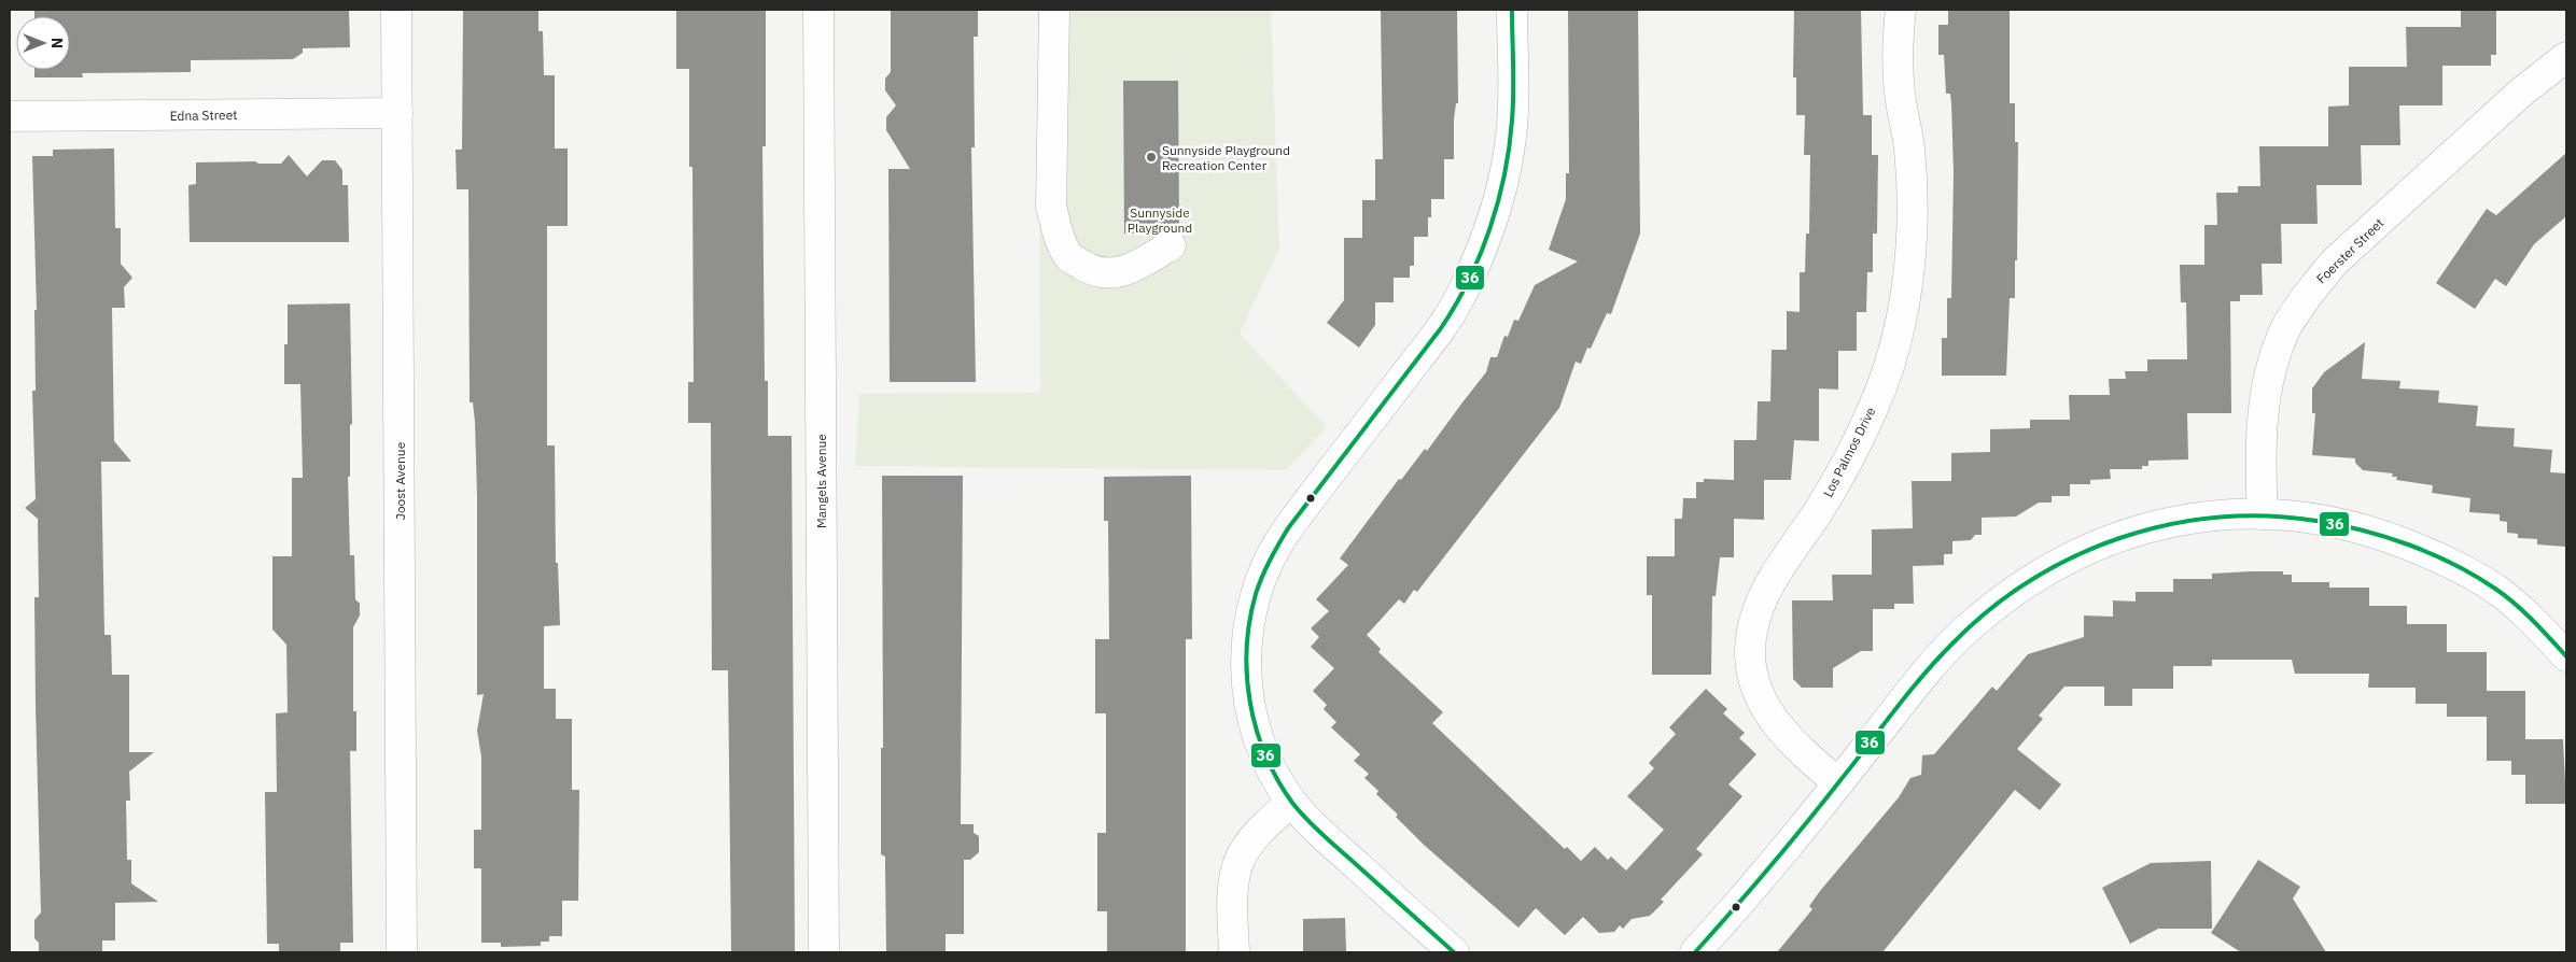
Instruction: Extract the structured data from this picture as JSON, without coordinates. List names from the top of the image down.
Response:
{
  "streets": {
    "street": [
      "Edna Street",
      "Foerster Street",
      "Los Palmos Drive",
      "Joost Avenue",
      "Mangels Avenue"
    ]
  },
  "crossings": [
    ["Edna Street", "Joost Avenue"]
  ],
  "parks": ["Sunnyside Playground"],
  "places": ["Sunnyside Playground Recreation Center"],
  "lines": ["transit line 36"],
  "north": "right"
}
